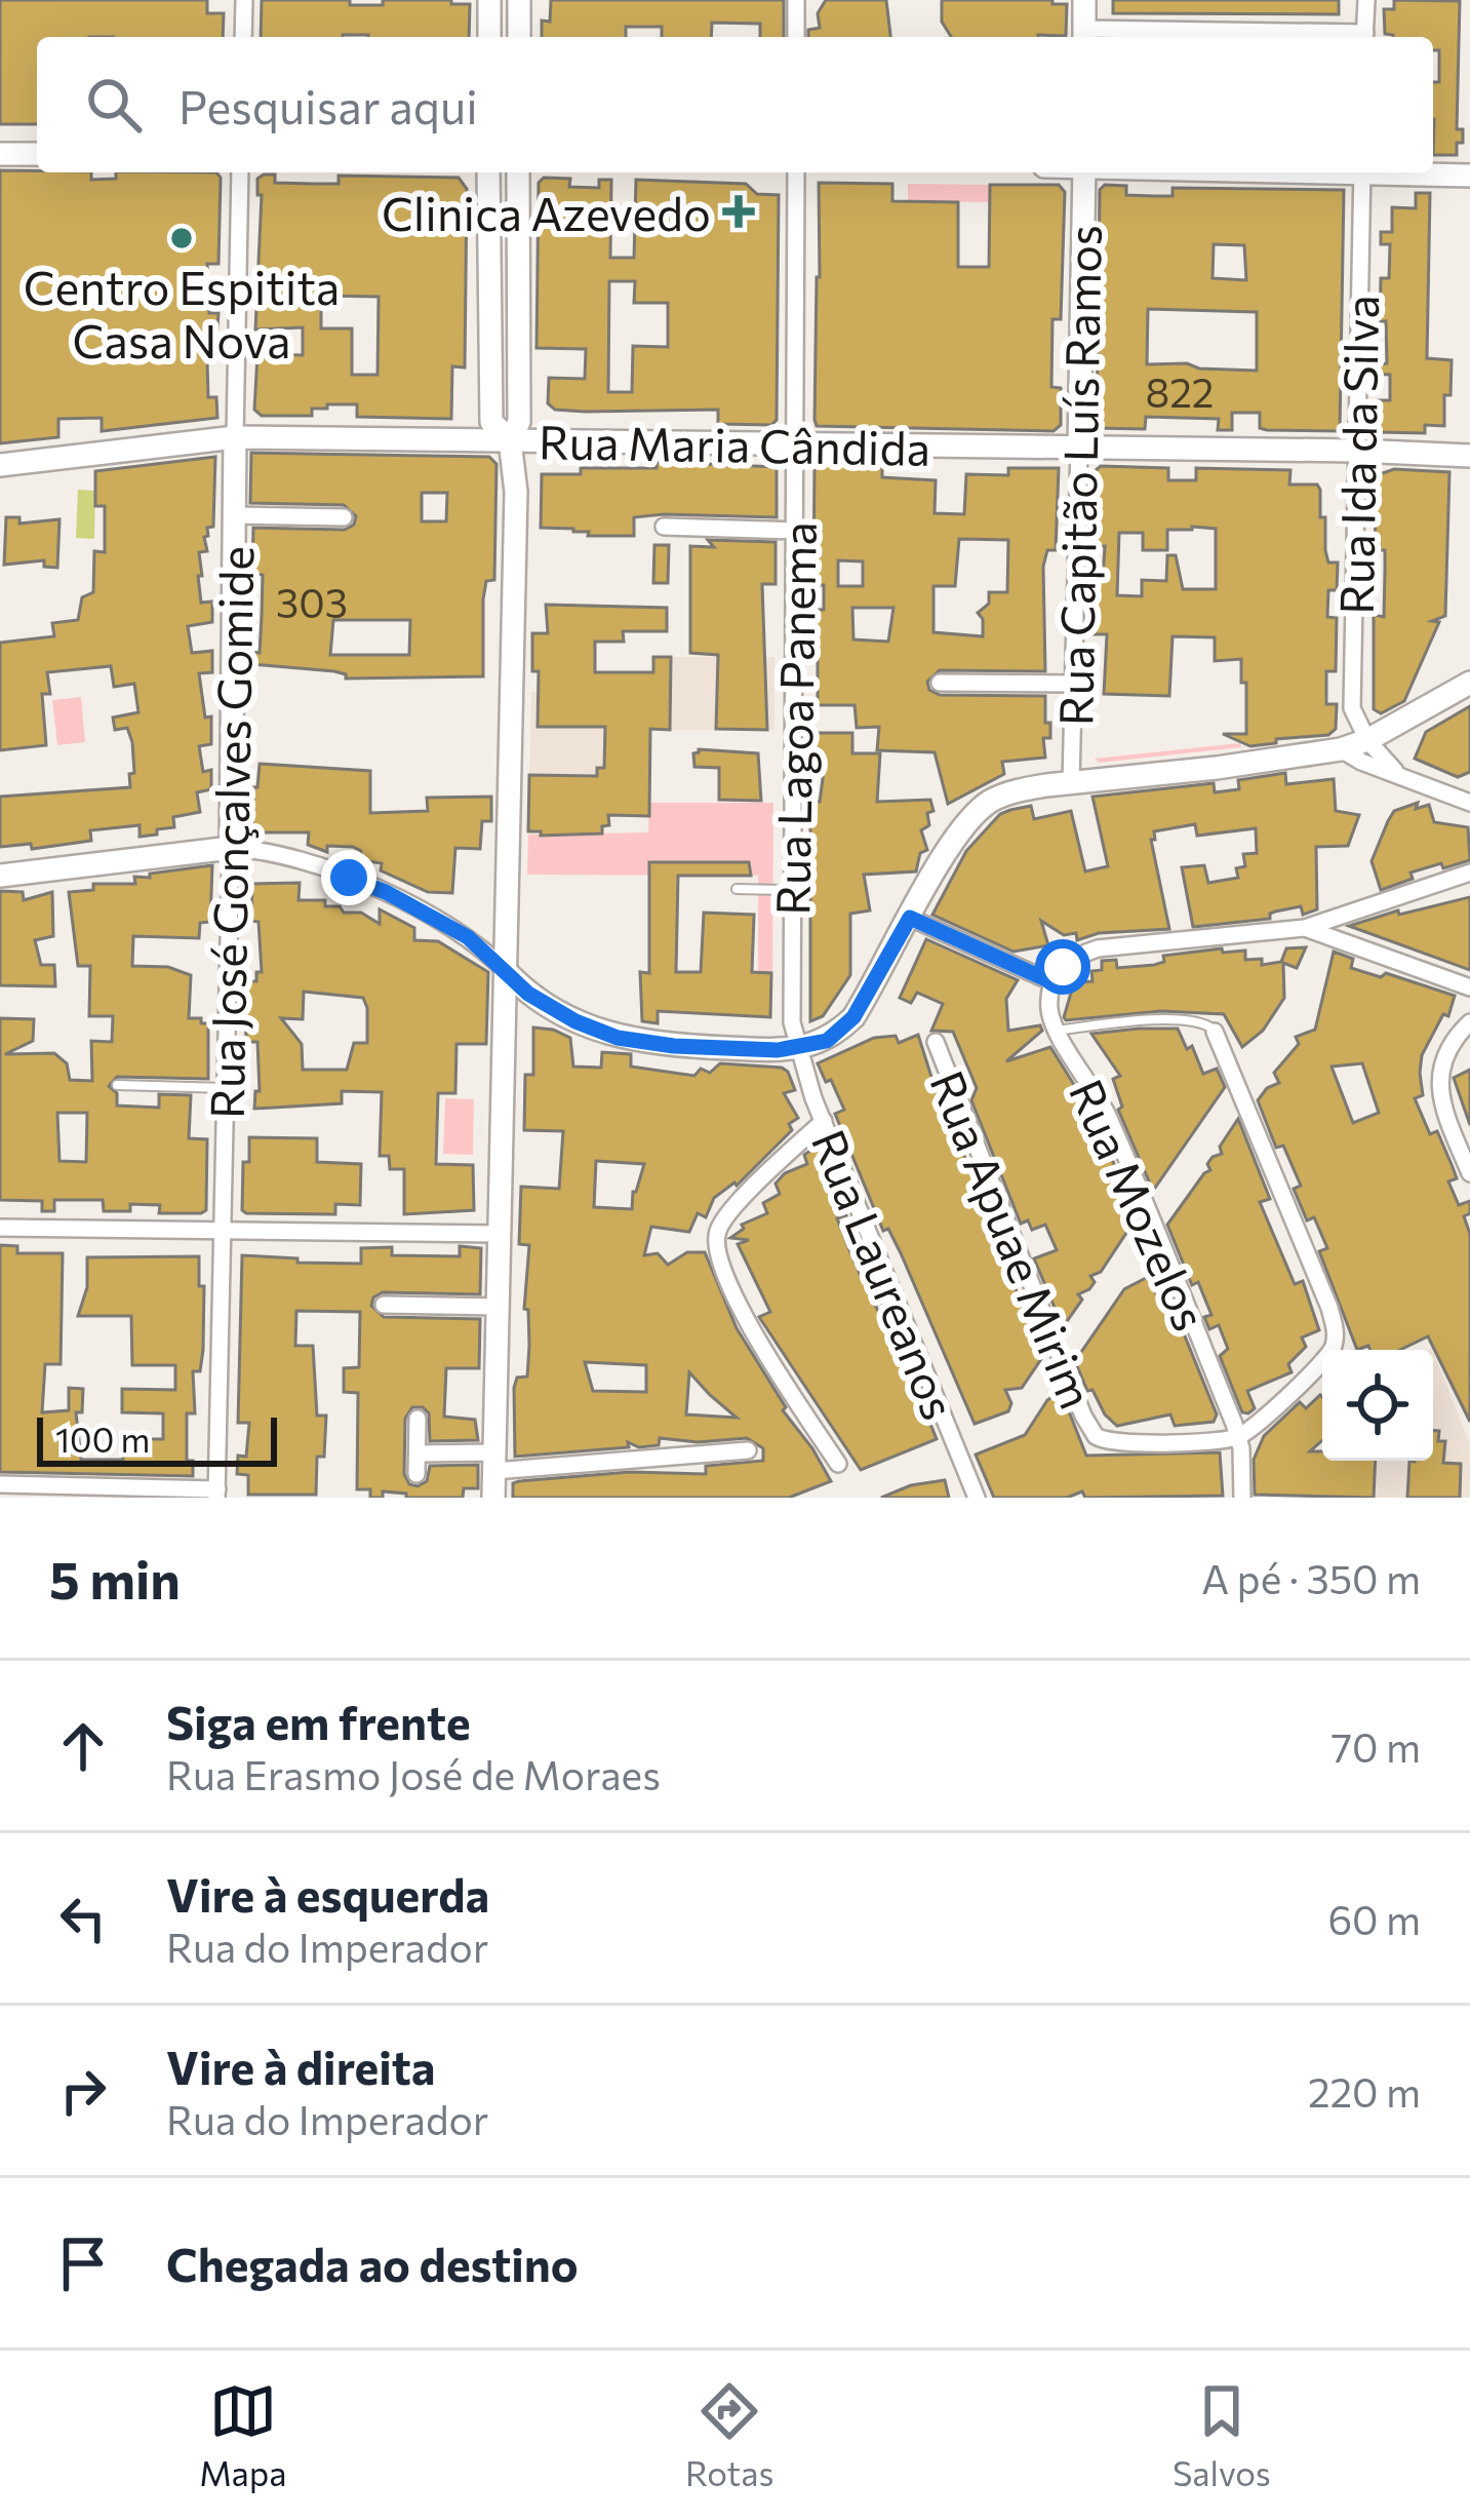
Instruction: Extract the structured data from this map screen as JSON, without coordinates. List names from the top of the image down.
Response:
{
  "streets": {
    "main road": ["Rua Maria Cândida", "Rua Capitão Luís Ramos", "Rua José Gonçalves Gomide"],
    "street": [
      "Rua Ida da Silva",
      "Rua Lagoa Panema",
      "Rua Mozelos",
      "Rua Apuae Mirim",
      "Rua Laureanos"
    ]
  },
  "crossings": [
    ["Rua Maria Cândida", "Rua Ida da Silva"],
    ["Rua Maria Cândida", "Rua Capitão Luís Ramos"],
    ["Rua Maria Cândida", "Rua Lagoa Panema"],
    ["Rua Maria Cândida", "Rua José Gonçalves Gomide"],
    ["Rua Lagoa Panema", "Rua Laureanos"],
    ["Rua Mozelos", "Rua Apuae Mirim"]
  ],
  "places": {
    "health": ["Clinica Azevedo"],
    "other": ["Centro Espitita Casa Nova"]
  },
  "house_numbers": ["822", "303"],
  "scale_bar": "100 m",
  "page": {
    "search": "Pesquisar aqui",
    "scale": "100 m",
    "heading": ["5 min", "A pé · 350 m"],
    "list": [
      ["Siga em frente", "Rua Erasmo José de Moraes", "70 m"],
      ["Vire à esquerda", "Rua do Imperador", "60 m"],
      ["Vire à direita", "Rua do Imperador", "220 m"],
      "Chegada ao destino"
    ],
    "nav": ["Mapa", "Rotas", "Salvos"]
  }
}
